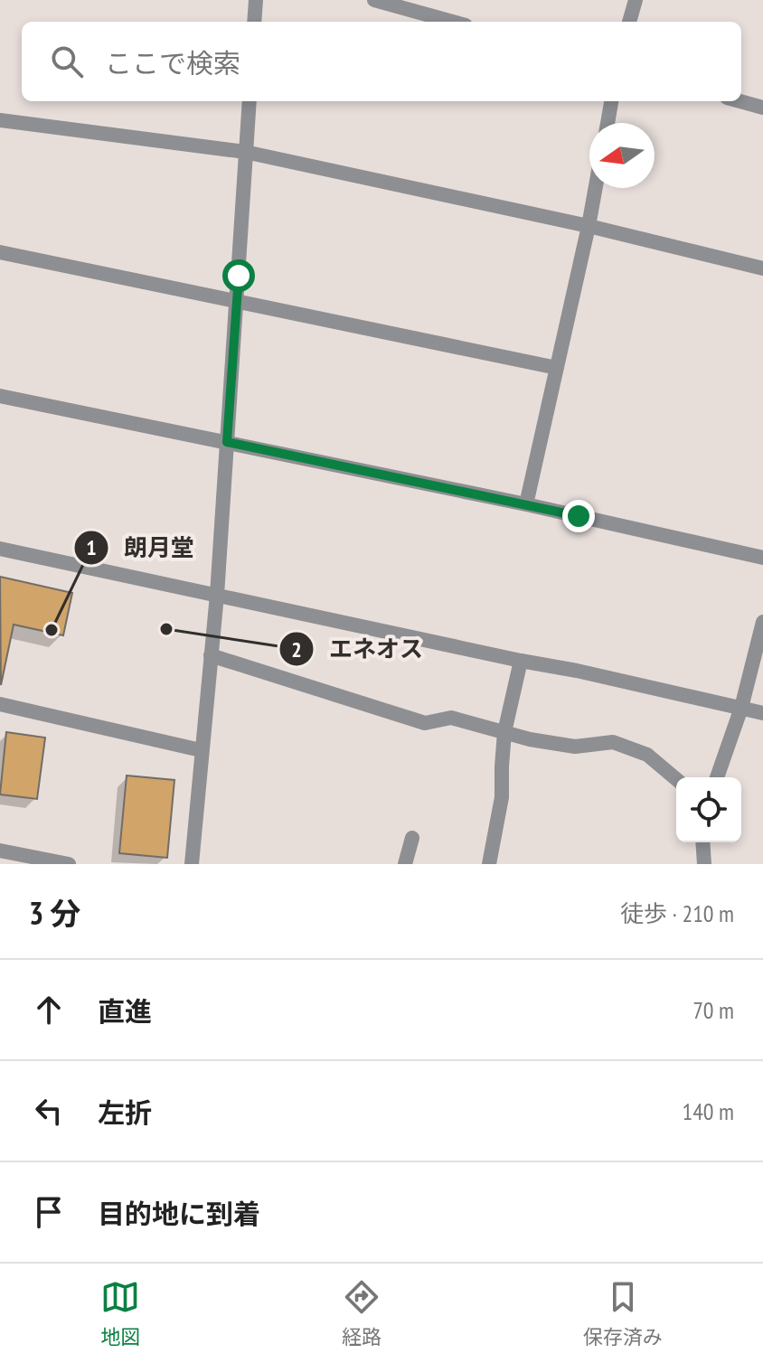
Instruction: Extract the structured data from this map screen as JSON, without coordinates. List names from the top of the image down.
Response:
{
  "places": ["エネオス", "朗月堂"],
  "north": "left",
  "page": {
    "search": "ここで検索",
    "heading": ["3 分", "徒歩 · 210 m"],
    "list": [
      ["直進", "70 m"],
      ["左折", "140 m"],
      "目的地に到着"
    ],
    "nav": ["地図", "経路", "保存済み"]
  }
}
